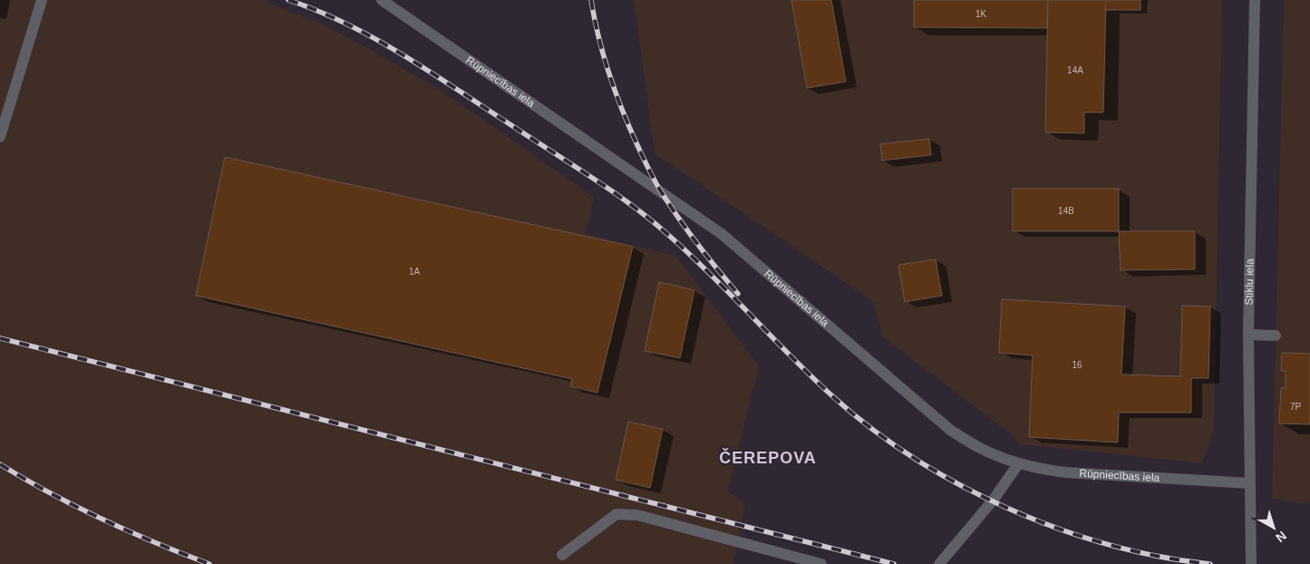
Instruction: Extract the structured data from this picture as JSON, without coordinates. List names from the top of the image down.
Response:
{
  "streets": {
    "street": ["Rūpniecības iela", "Stiklu iela"]
  },
  "crossings": [
    ["Rūpniecības iela", "Stiklu iela"]
  ],
  "districts": ["ČEREPOVA"],
  "house_numbers": [
    "1K",
    "14A",
    "14B",
    "1A",
    "16",
    "7P"
  ],
  "north": "bottom right"
}
